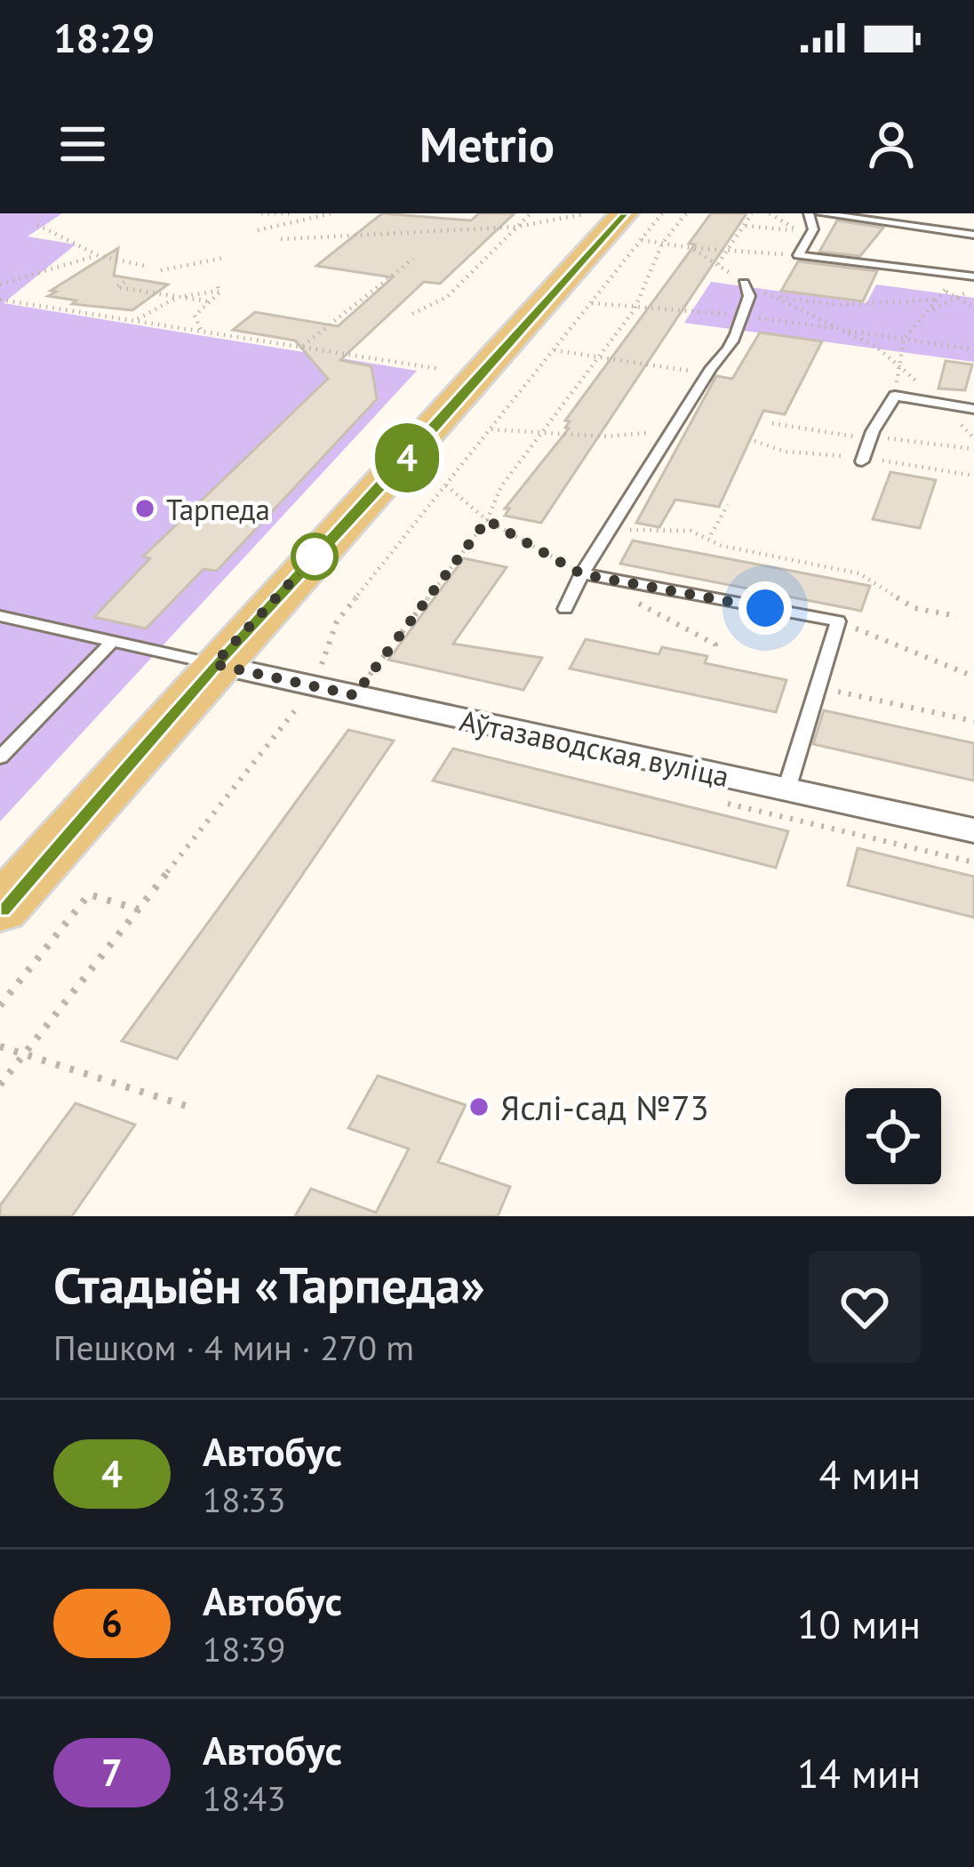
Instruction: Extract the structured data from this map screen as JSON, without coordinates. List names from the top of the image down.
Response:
{
  "streets": {
    "street": ["Аўтазаводская вуліца"]
  },
  "places": ["Тарпеда", "Яслі-сад №73"],
  "lines": ["bus line 4"],
  "page": {
    "status": "18:29",
    "header": "Metrio",
    "on_map": "4",
    "heading": ["Стадыён «Тарпеда»", "Пешком · 4 мин · 270 m"],
    "list": [
      {
        "mark": "4",
        "name": "Автобус",
        "note": "18:33",
        "value": "4 мин"
      },
      {
        "mark": "6",
        "name": "Автобус",
        "note": "18:39",
        "value": "10 мин"
      },
      {
        "mark": "7",
        "name": "Автобус",
        "note": "18:43",
        "value": "14 мин"
      }
    ]
  }
}
